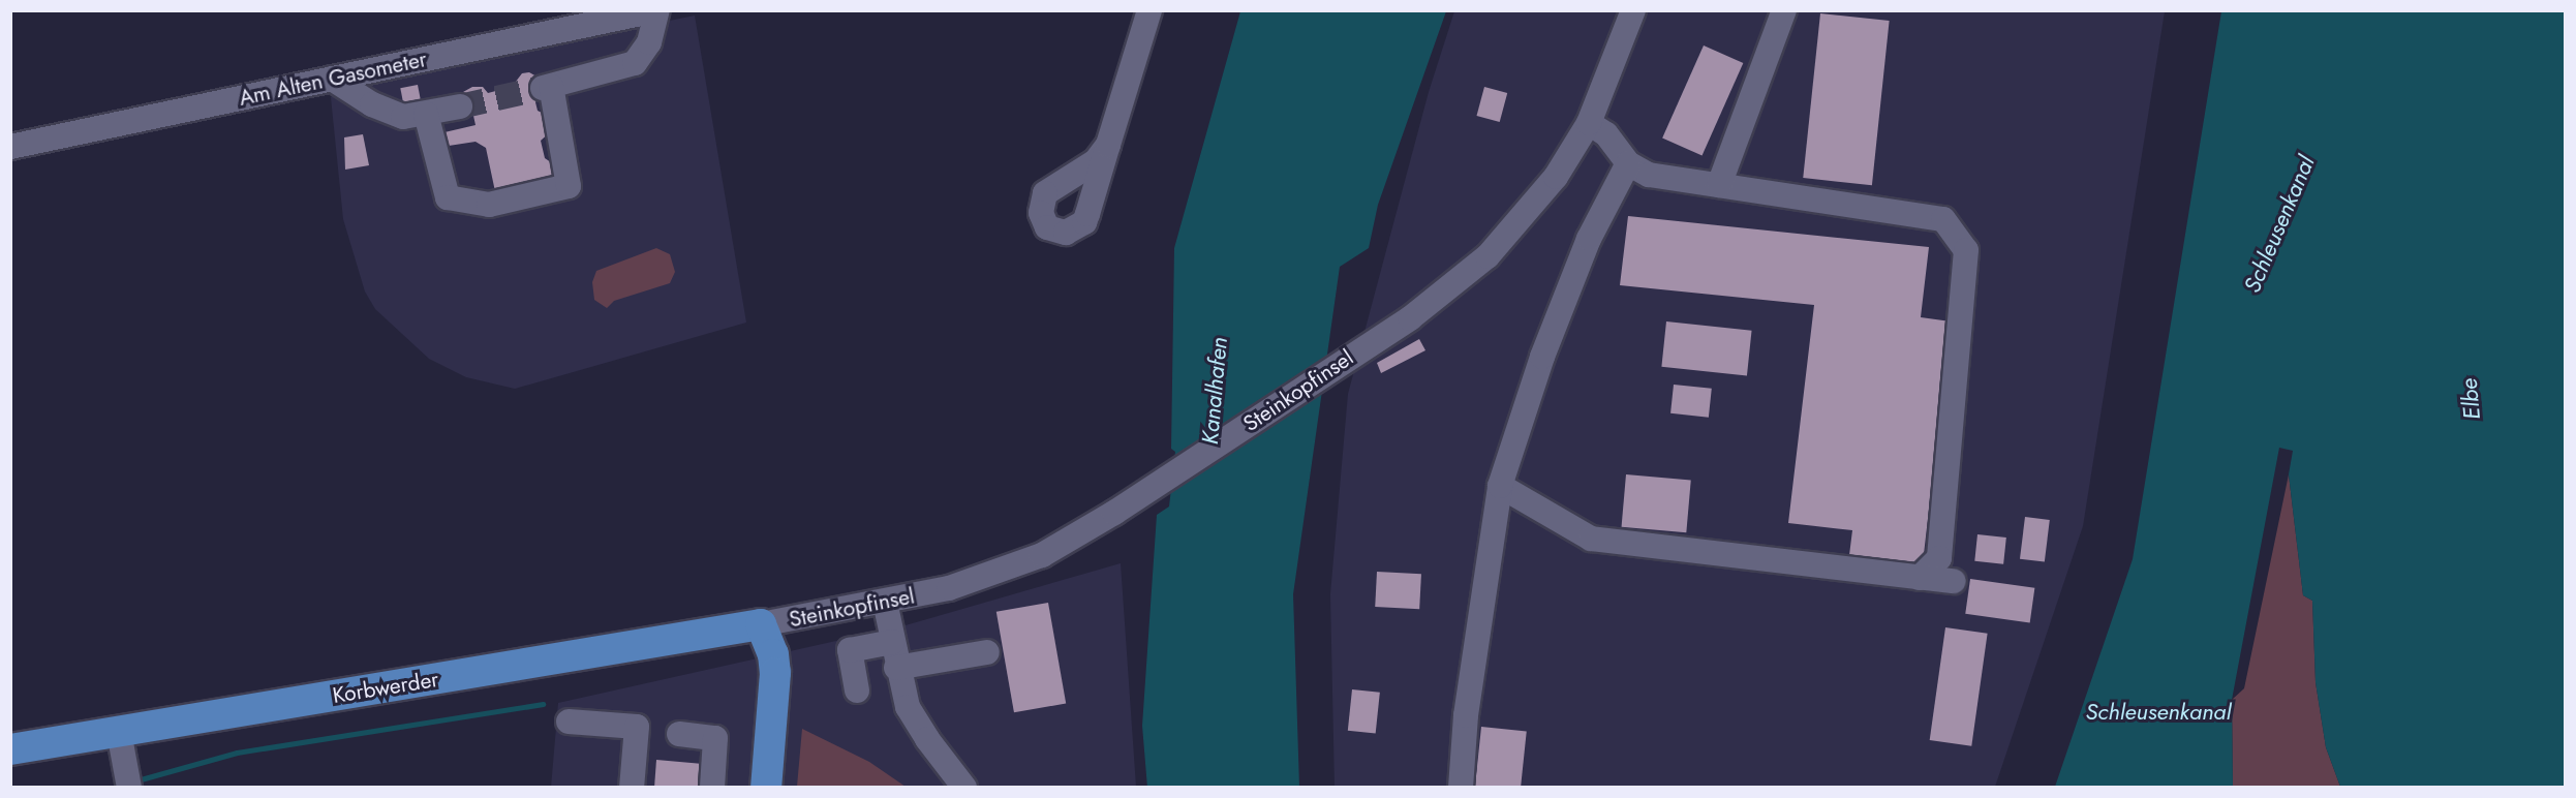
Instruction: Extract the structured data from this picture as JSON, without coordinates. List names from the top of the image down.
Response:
{
  "streets": {
    "main road": ["Korbwerder"],
    "street": ["Am Alten Gasometer", "Steinkopfinsel"]
  },
  "crossings": [
    ["Steinkopfinsel", "Korbwerder"]
  ],
  "water": ["Schleusenkanal", "Kanalhafen", "Elbe"]
}
